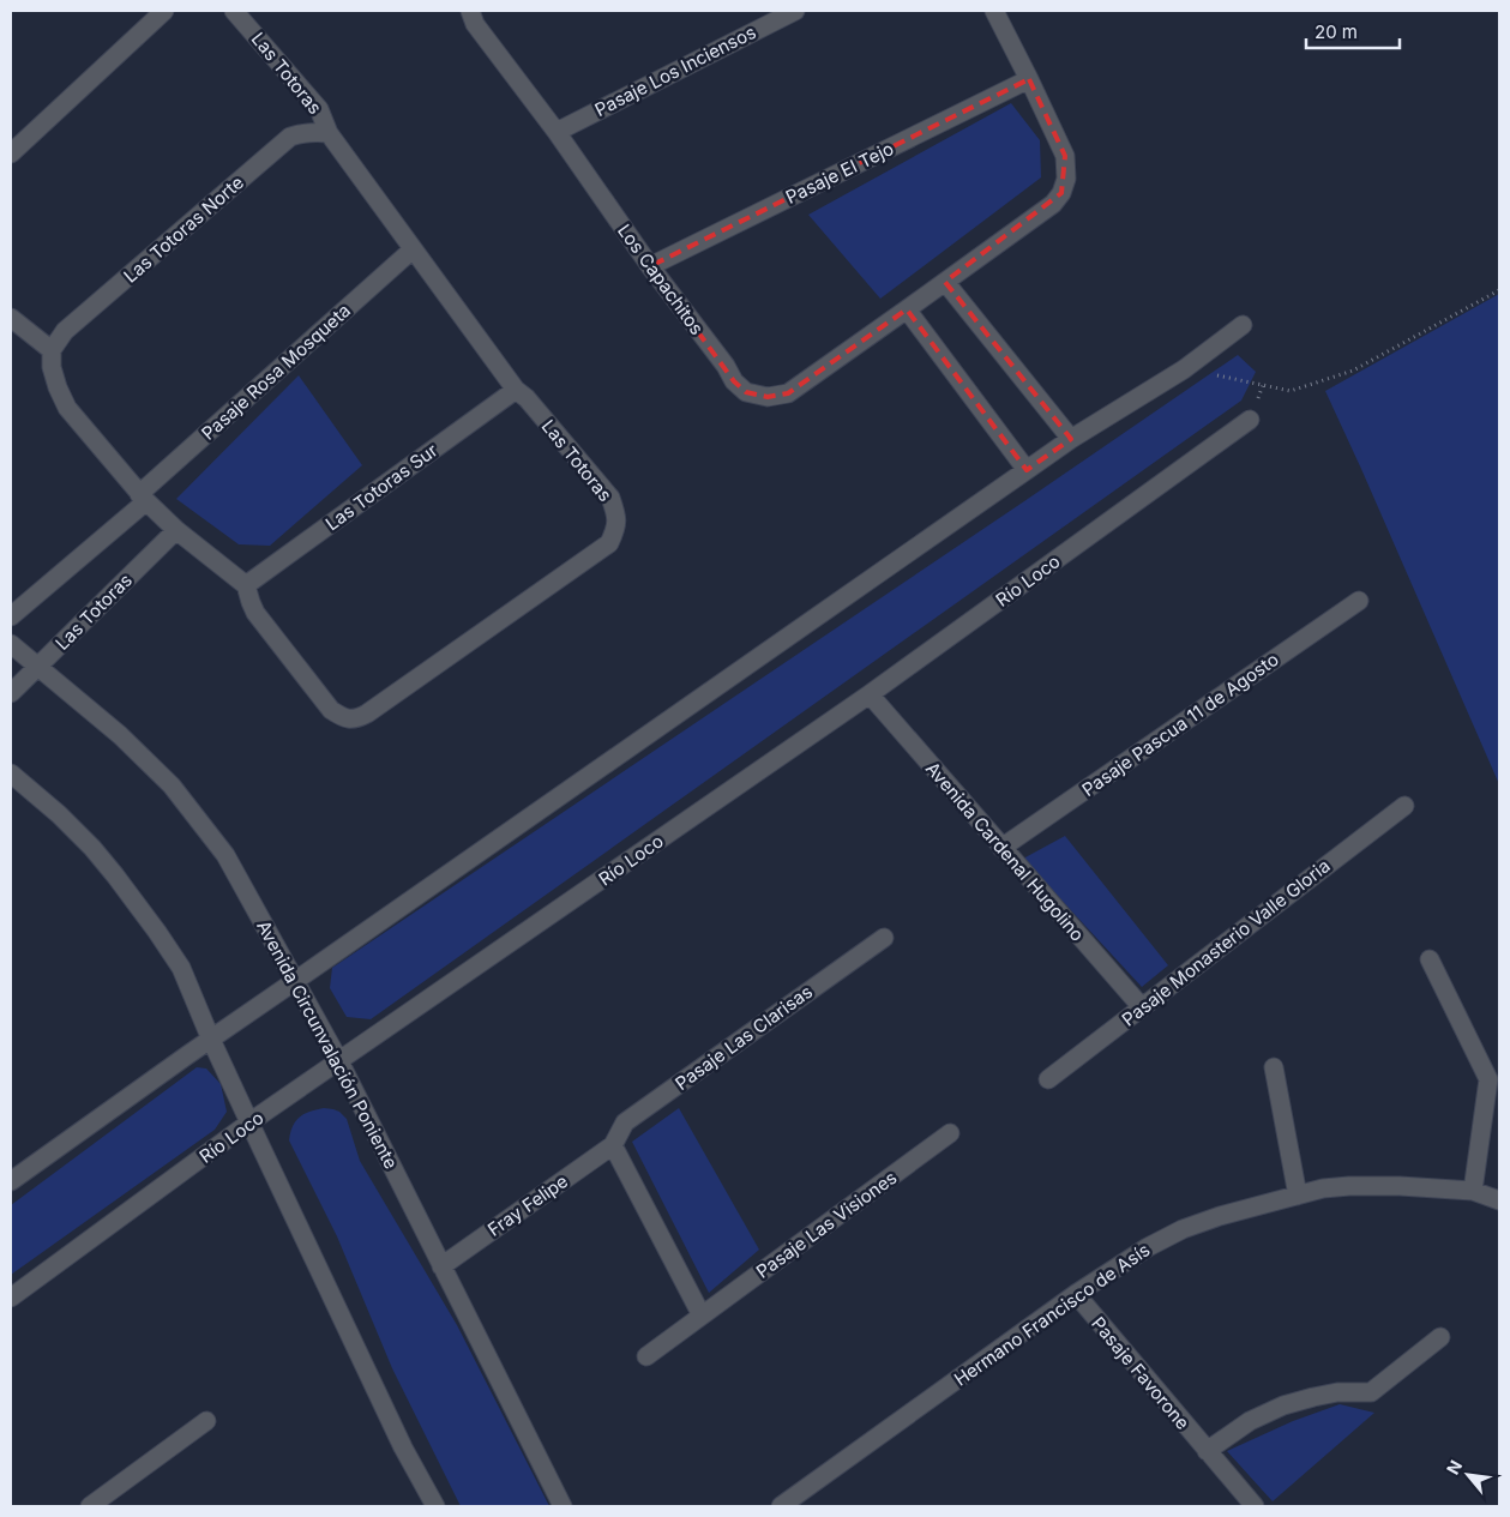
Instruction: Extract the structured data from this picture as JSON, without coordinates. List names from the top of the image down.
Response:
{
  "streets": {
    "street": [
      "Pasaje Los Inciensos",
      "Las Totoras",
      "Pasaje El Tejo",
      "Las Totoras Norte",
      "Los Capachitos",
      "Pasaje Rosa Mosqueta",
      "Las Totoras Sur",
      "Río Loco",
      "Pasaje Pascua 11 de Agosto",
      "Avenida Cardenal Hugolino",
      "Pasaje Monasterio Valle Gloria",
      "Pasaje Las Clarisas",
      "Avenida Circunvalación Poniente",
      "Fray Felipe",
      "Pasaje Las Visiones",
      "Hermano Francisco de Asís",
      "Pasaje Favorone"
    ]
  },
  "crossings": [
    ["Pasaje Los Inciensos", "Los Capachitos"],
    ["Las Totoras", "Las Totoras Norte"],
    ["Las Totoras", "Pasaje Rosa Mosqueta"],
    ["Las Totoras", "Las Totoras Sur"],
    ["Las Totoras", "Avenida Circunvalación Poniente"],
    ["Pasaje El Tejo", "Los Capachitos"],
    ["Río Loco", "Avenida Cardenal Hugolino"],
    ["Río Loco", "Avenida Circunvalación Poniente"],
    ["Pasaje Pascua 11 de Agosto", "Avenida Cardenal Hugolino"],
    ["Avenida Cardenal Hugolino", "Pasaje Monasterio Valle Gloria"],
    ["Pasaje Las Clarisas", "Fray Felipe"],
    ["Avenida Circunvalación Poniente", "Fray Felipe"],
    ["Hermano Francisco de Asís", "Pasaje Favorone"]
  ],
  "scale_bar": "20 m",
  "north": "top left"
}
